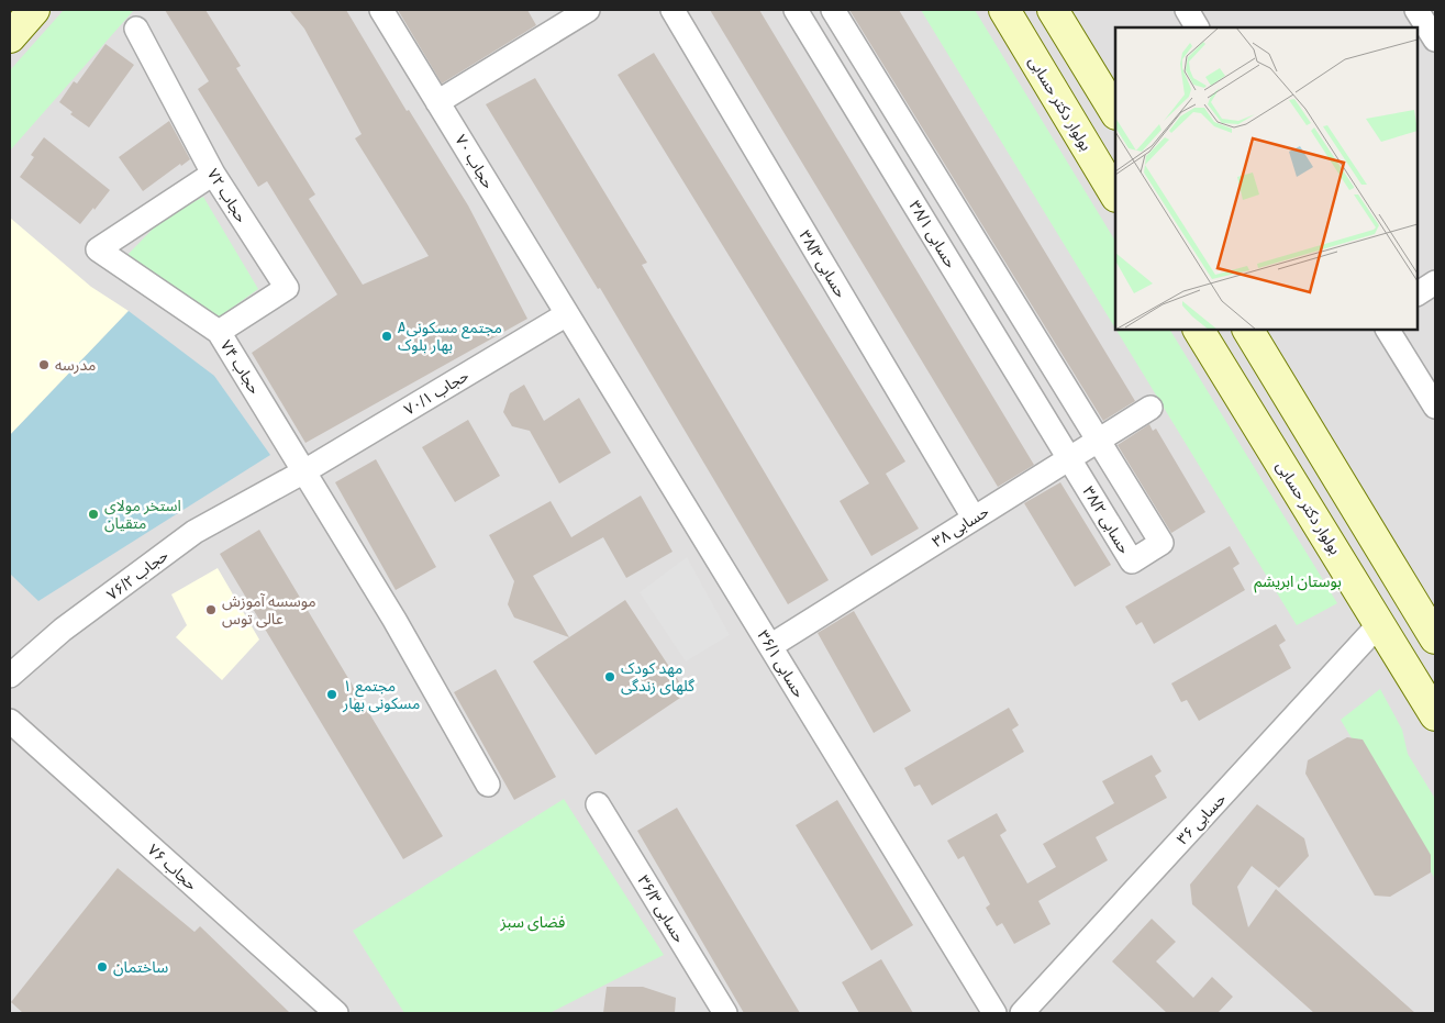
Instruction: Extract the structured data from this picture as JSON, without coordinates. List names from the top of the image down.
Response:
{
  "streets": {
    "main road": ["بولوار دکتر حسابی"],
    "street": [
      "حجاب ۷۰",
      "حجاب ۷۲",
      "حسابی ۳۸/۱",
      "حسابی ۳۸/۳",
      "حجاب ۷۴",
      "حجاب ۷۰/۱",
      "حسابی ۳۸/۲",
      "حسابی ۳۸",
      "حجاب ۷۶/۲",
      "حسابی ۳۶/۱",
      "حسابی ۳۶",
      "حجاب ۷۶",
      "حسابی ۳۶/۳"
    ]
  },
  "crossings": [
    ["بولوار دکتر حسابی", "حسابی ۳۶"],
    ["حجاب ۷۰", "حجاب ۷۰/۱"],
    ["حجاب ۷۰", "حسابی ۳۶/۱"],
    ["حجاب ۷۲", "حجاب ۷۴"],
    ["حسابی ۳۸/۱", "حسابی ۳۸/۲"],
    ["حسابی ۳۸/۱", "حسابی ۳۸"],
    ["حسابی ۳۸/۳", "حسابی ۳۸"],
    ["حجاب ۷۴", "حجاب ۷۰/۱"],
    ["حجاب ۷۴", "حجاب ۷۶/۲"],
    ["حجاب ۷۰/۱", "حجاب ۷۶/۲"],
    ["حجاب ۷۰/۱", "حسابی ۳۶/۱"],
    ["حسابی ۳۸/۲", "حسابی ۳۸"],
    ["حسابی ۳۸", "حسابی ۳۶/۱"]
  ],
  "parks": ["بوستان ابریشم", "فضای سبز"],
  "places": [
    "Aمجتمع مسکونی بهار بلوک",
    "مدرسه",
    "استخر مولای متقیان",
    "موسسه آموزش عالی توس",
    "مهد کودک گلهای زندگی",
    "۱ مجتمع مسکونی بهار",
    "ساختمان"
  ]
}
